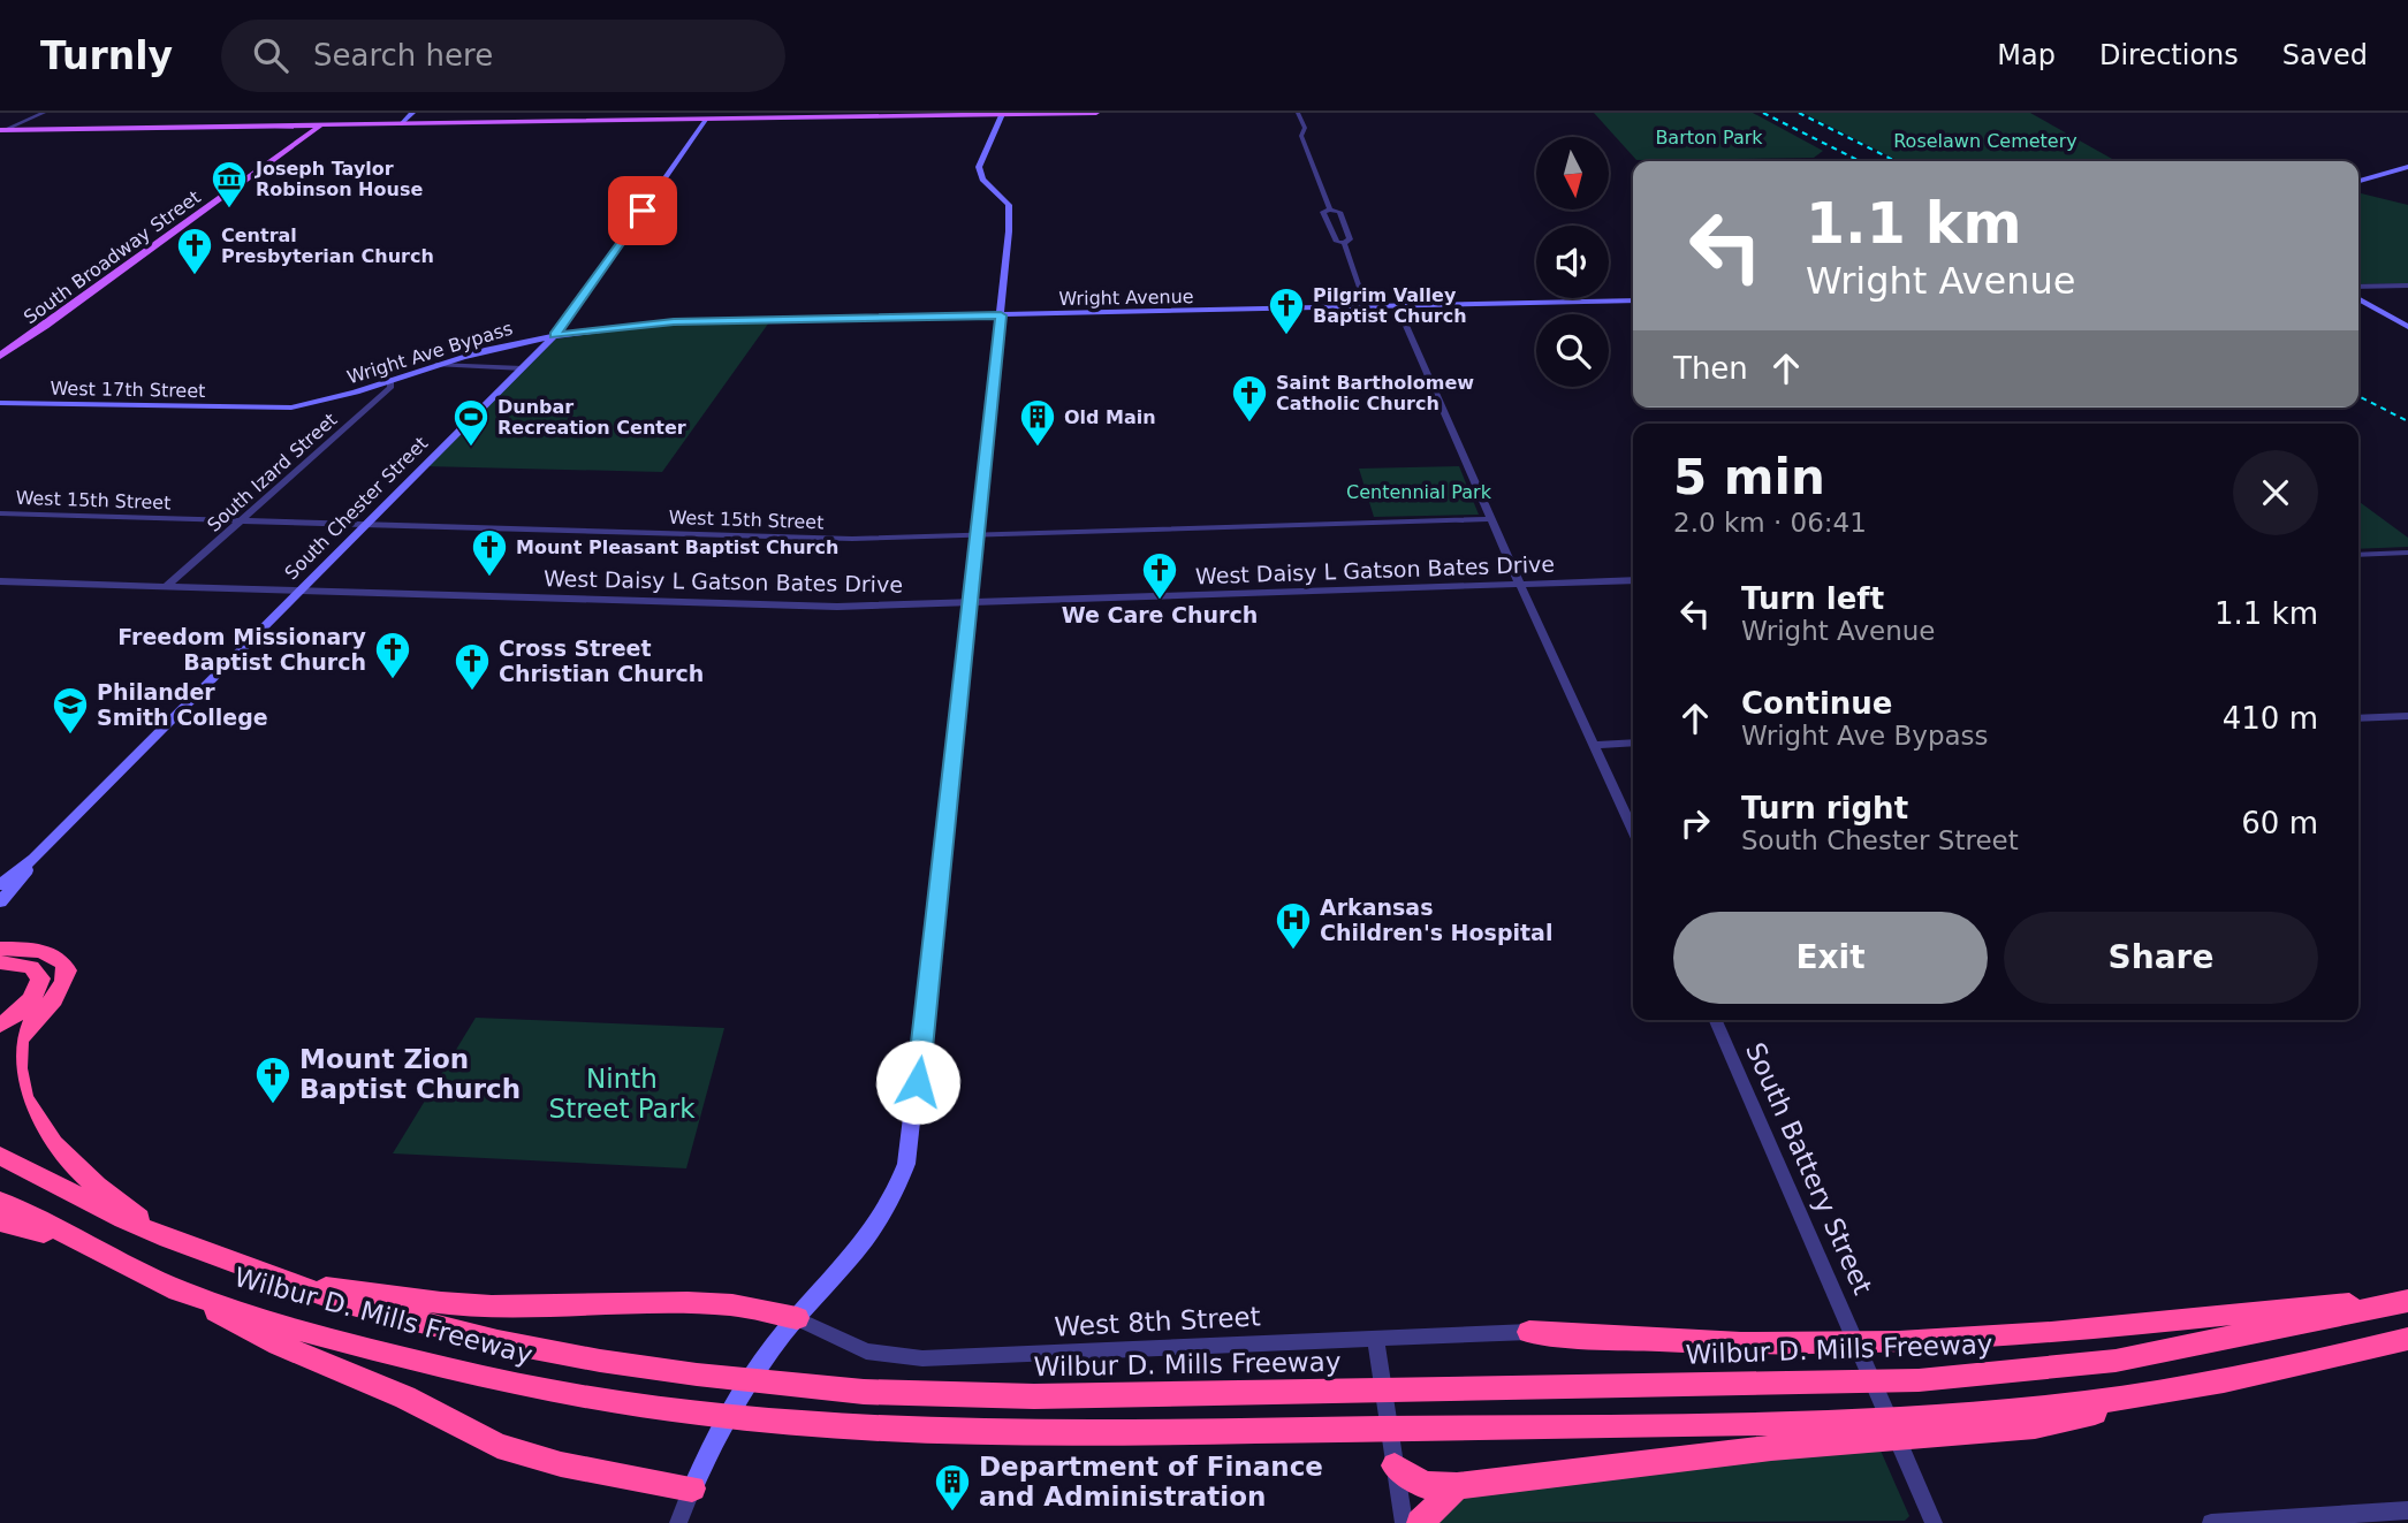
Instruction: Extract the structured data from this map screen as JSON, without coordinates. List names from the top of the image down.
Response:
{
  "streets": {
    "highway": ["Wilbur D. Mills Freeway"],
    "main road": [
      "South Broadway Street",
      "Wright Avenue",
      "Wright Ave Bypass",
      "West 17th Street",
      "South Chester Street"
    ],
    "street": [
      "South Izard Street",
      "West 15th Street",
      "West Daisy L Gatson Bates Drive",
      "South Battery Street",
      "West 8th Street"
    ]
  },
  "crossings": [
    ["Wright Avenue", "Wright Ave Bypass"],
    ["Wright Ave Bypass", "West 17th Street"],
    ["Wright Ave Bypass", "South Izard Street"],
    ["Wright Ave Bypass", "South Chester Street"],
    ["South Izard Street", "West 15th Street"],
    ["South Izard Street", "West Daisy L Gatson Bates Drive"],
    ["West 15th Street", "South Chester Street"],
    ["South Chester Street", "West Daisy L Gatson Bates Drive"]
  ],
  "parks": [
    "Barton Park",
    "Roselawn Cemetery",
    "Centennial Park",
    "Ninth Street Park"
  ],
  "places": {
    "museum": ["Joseph Taylor Robinson House"],
    "church": [
      "Central Presbyterian Church",
      "Pilgrim Valley Baptist Church",
      "Saint Bartholomew Catholic Church",
      "Mount Pleasant Baptist Church",
      "We Care Church",
      "Freedom Missionary Baptist Church",
      "Cross Street Christian Church",
      "Mount Zion Baptist Church"
    ],
    "sports": ["Dunbar Recreation Center"],
    "building": ["Old Main", "Department of Finance and Administration"],
    "school or university": ["Philander Smith College"],
    "hospital": ["Arkansas Children's Hospital"]
  },
  "north": "bottom",
  "page": {
    "header": "Turnly",
    "search": "Search here",
    "nav": ["Map", "Directions", "Saved"],
    "turn": ["1.1 km", "Wright Avenue"],
    "then": "Then",
    "heading": ["5 min", "2.0 km · 06:41"],
    "list": [
      {
        "name": "Turn left",
        "note": "Wright Avenue",
        "value": "1.1 km"
      },
      {
        "name": "Continue",
        "note": "Wright Ave Bypass",
        "value": "410 m"
      },
      {
        "name": "Turn right",
        "note": "South Chester Street",
        "value": "60 m"
      }
    ],
    "buttons": ["Exit", "Share"]
  }
}
